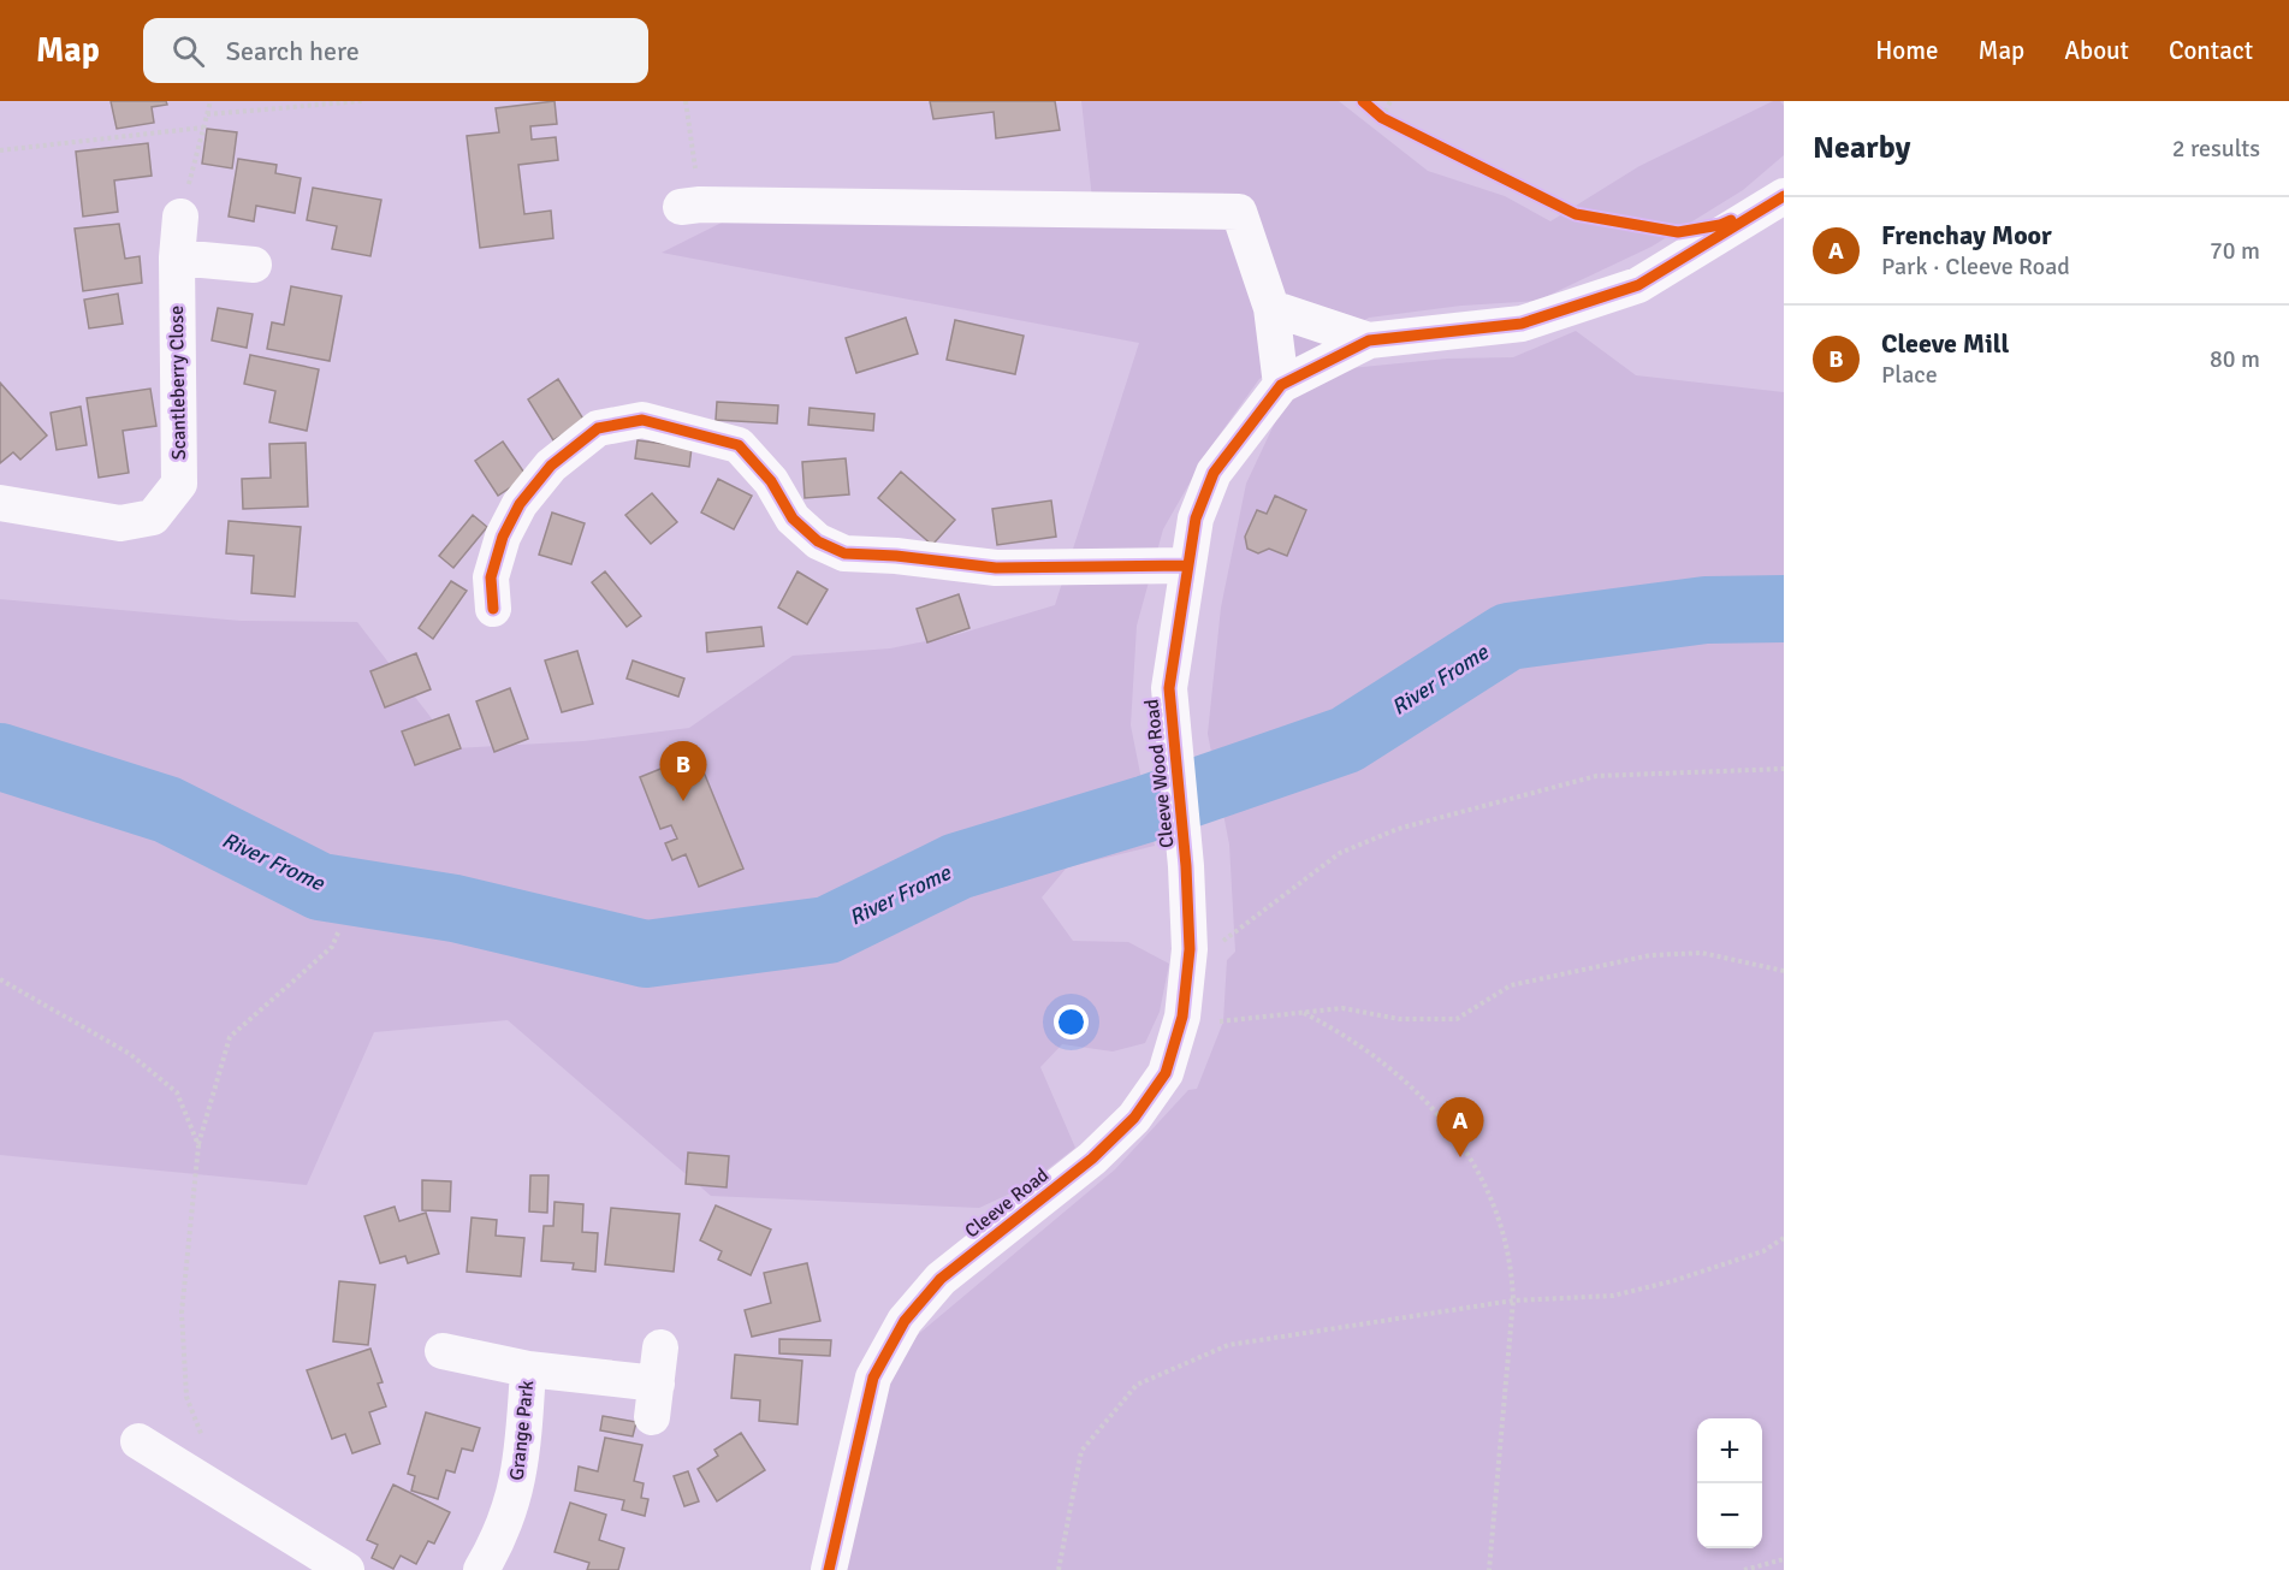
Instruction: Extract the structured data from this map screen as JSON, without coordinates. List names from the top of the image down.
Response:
{
  "streets": {
    "street": [
      "Scantleberry Close",
      "Cleeve Wood Road",
      "Cleeve Road",
      "Grange Park"
    ]
  },
  "crossings": [
    ["Cleeve Wood Road", "Cleeve Road"]
  ],
  "water": ["River Frome"],
  "page": {
    "header": "Map",
    "search": "Search here",
    "nav": [
      "Home",
      "Map",
      "About",
      "Contact"
    ],
    "heading": ["Nearby", "2 results"],
    "list": [
      {
        "mark": "A",
        "name": "Frenchay Moor",
        "note": "Park · Cleeve Road",
        "value": "70 m"
      },
      {
        "mark": "B",
        "name": "Cleeve Mill",
        "note": "Place",
        "value": "80 m"
      }
    ],
    "pins": ["B", "A"],
    "map_buttons": ["+", "−"]
  }
}
